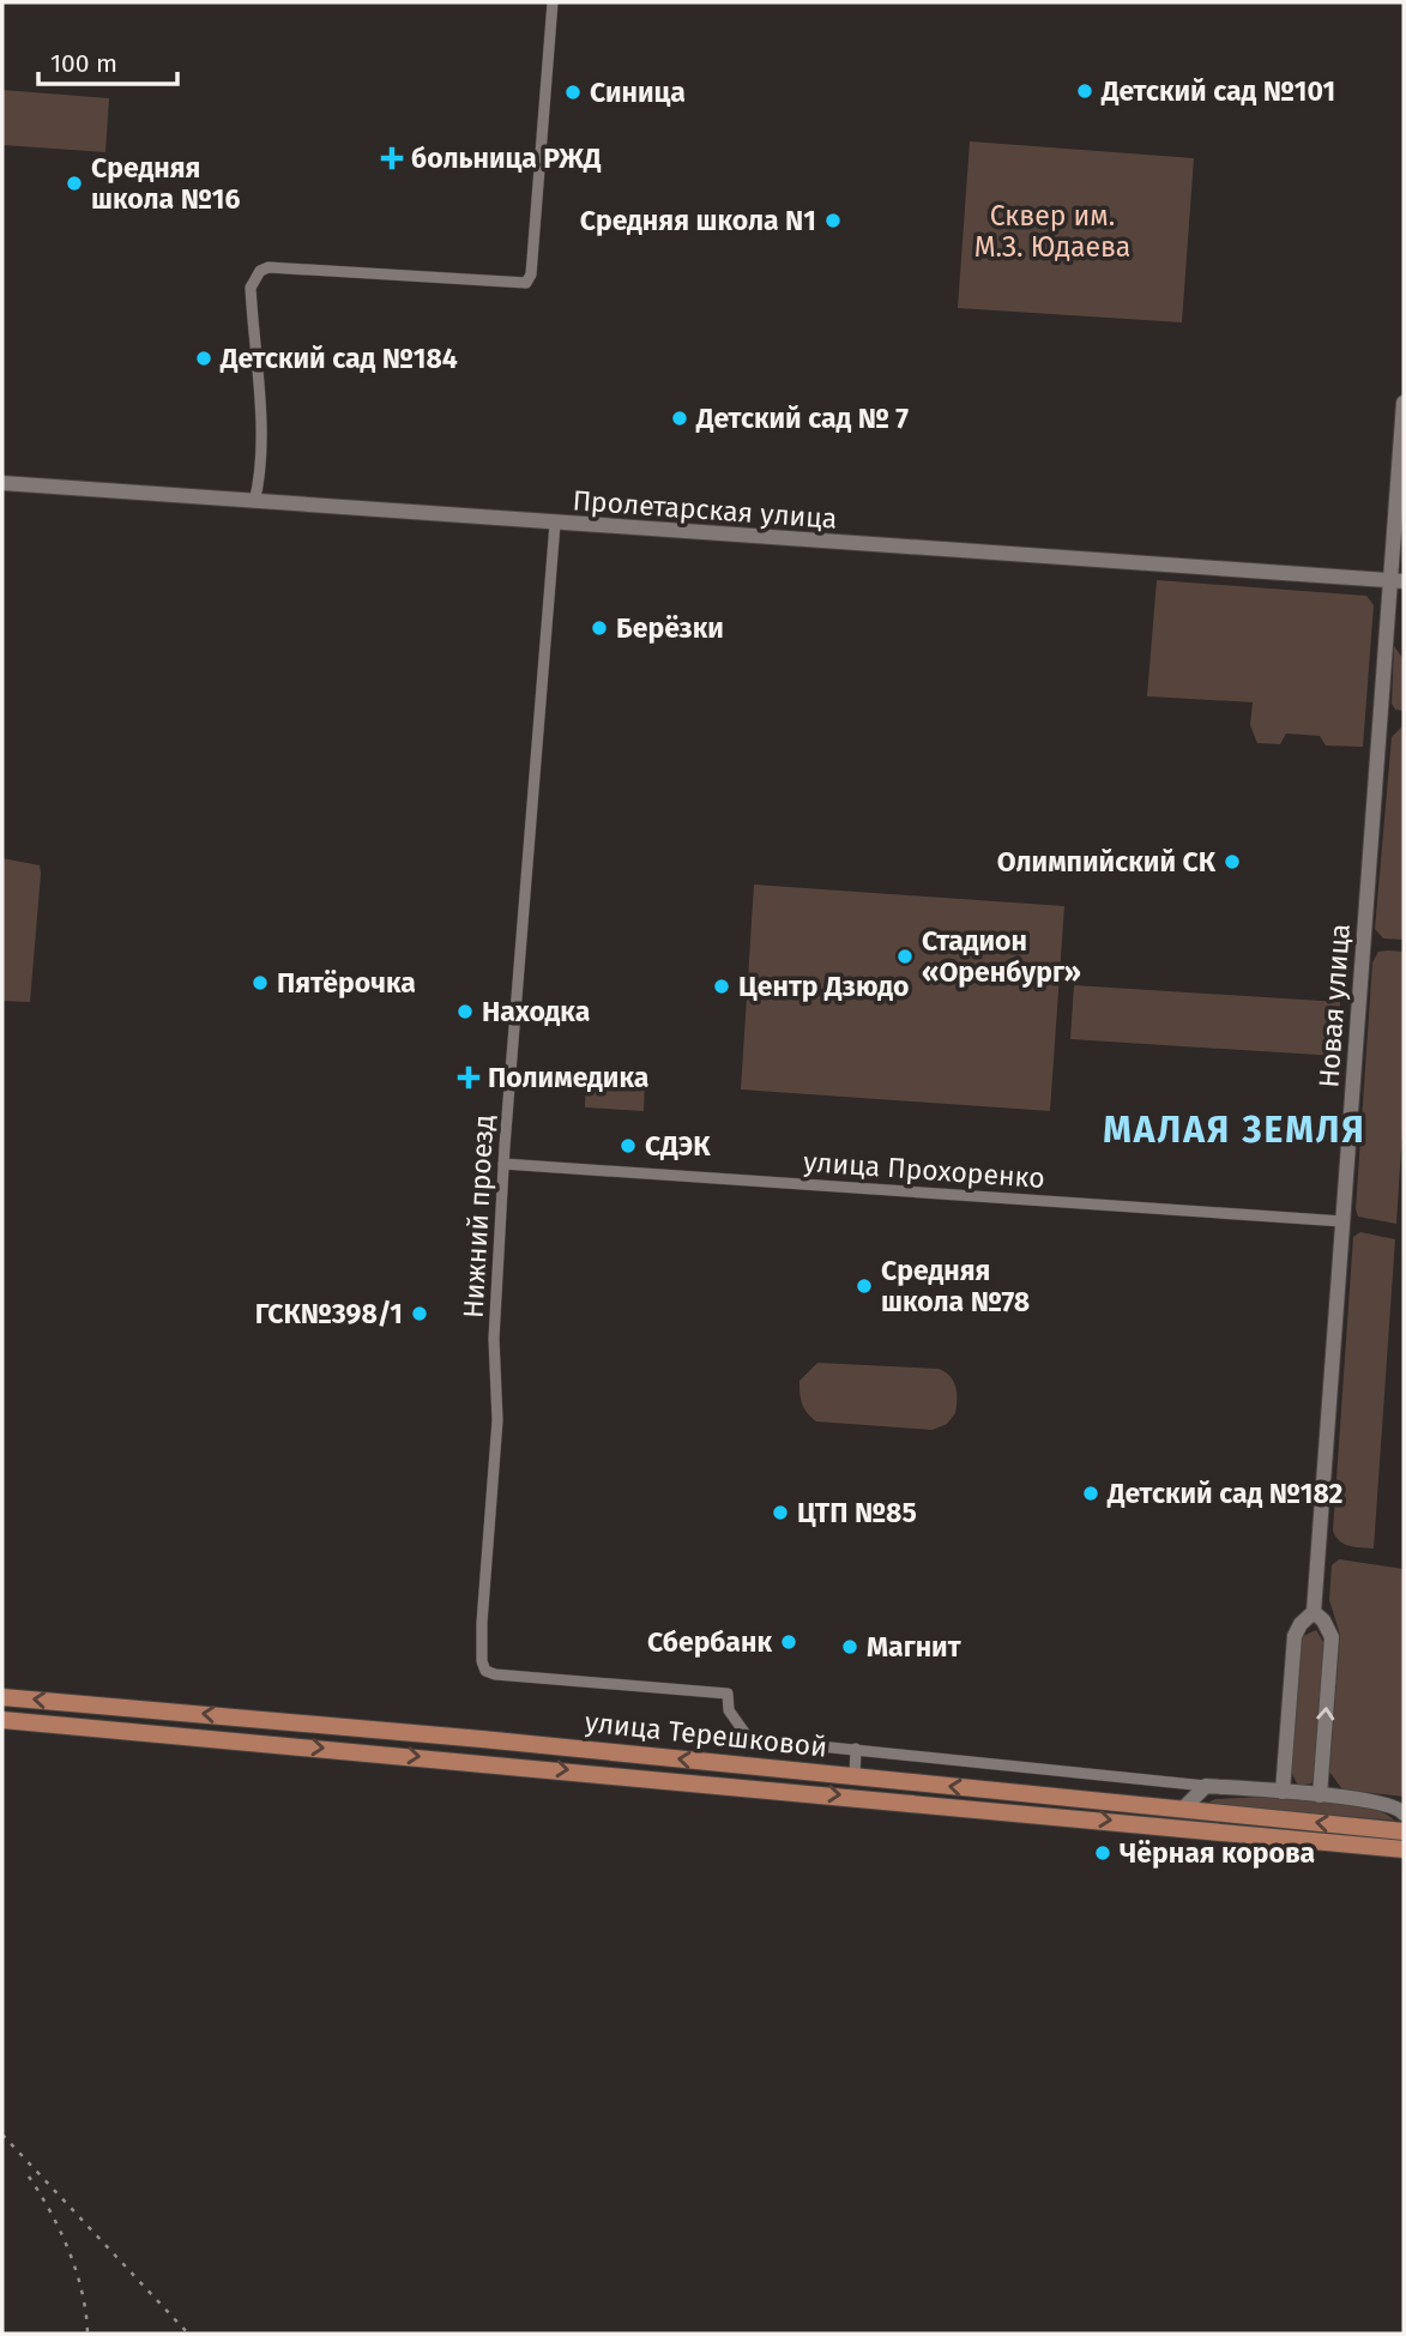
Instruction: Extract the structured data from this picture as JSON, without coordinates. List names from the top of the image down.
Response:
{
  "streets": {
    "main road": ["Пролетарская улица", "Новая улица", "улица Терешковой"],
    "street": ["улица Прохоренко", "Нижний проезд"]
  },
  "crossings": [
    ["Пролетарская улица", "Новая улица"],
    ["Пролетарская улица", "Нижний проезд"],
    ["Новая улица", "улица Прохоренко"],
    ["улица Прохоренко", "Нижний проезд"]
  ],
  "districts": ["МАЛАЯ ЗЕМЛЯ"],
  "parks": ["Сквер им. М.З. Юдаева"],
  "places": {
    "other": [
      "Детский сад №101",
      "Синица",
      "Средняя школа №16",
      "Средняя школа N1",
      "Детский сад №184",
      "Детский сад № 7",
      "Берёзки",
      "Олимпийский СК",
      "Стадион «Оренбург»",
      "Пятёрочка",
      "Центр Дзюдо",
      "Находка",
      "СДЭК",
      "Средняя школа №78",
      "ГСК№398/1",
      "Детский сад №182",
      "ЦТП №85",
      "Сбербанк",
      "Магнит",
      "Чёрная корова"
    ],
    "health": ["больница РЖД", "Полимедика"]
  },
  "scale_bar": "100 m"
}
